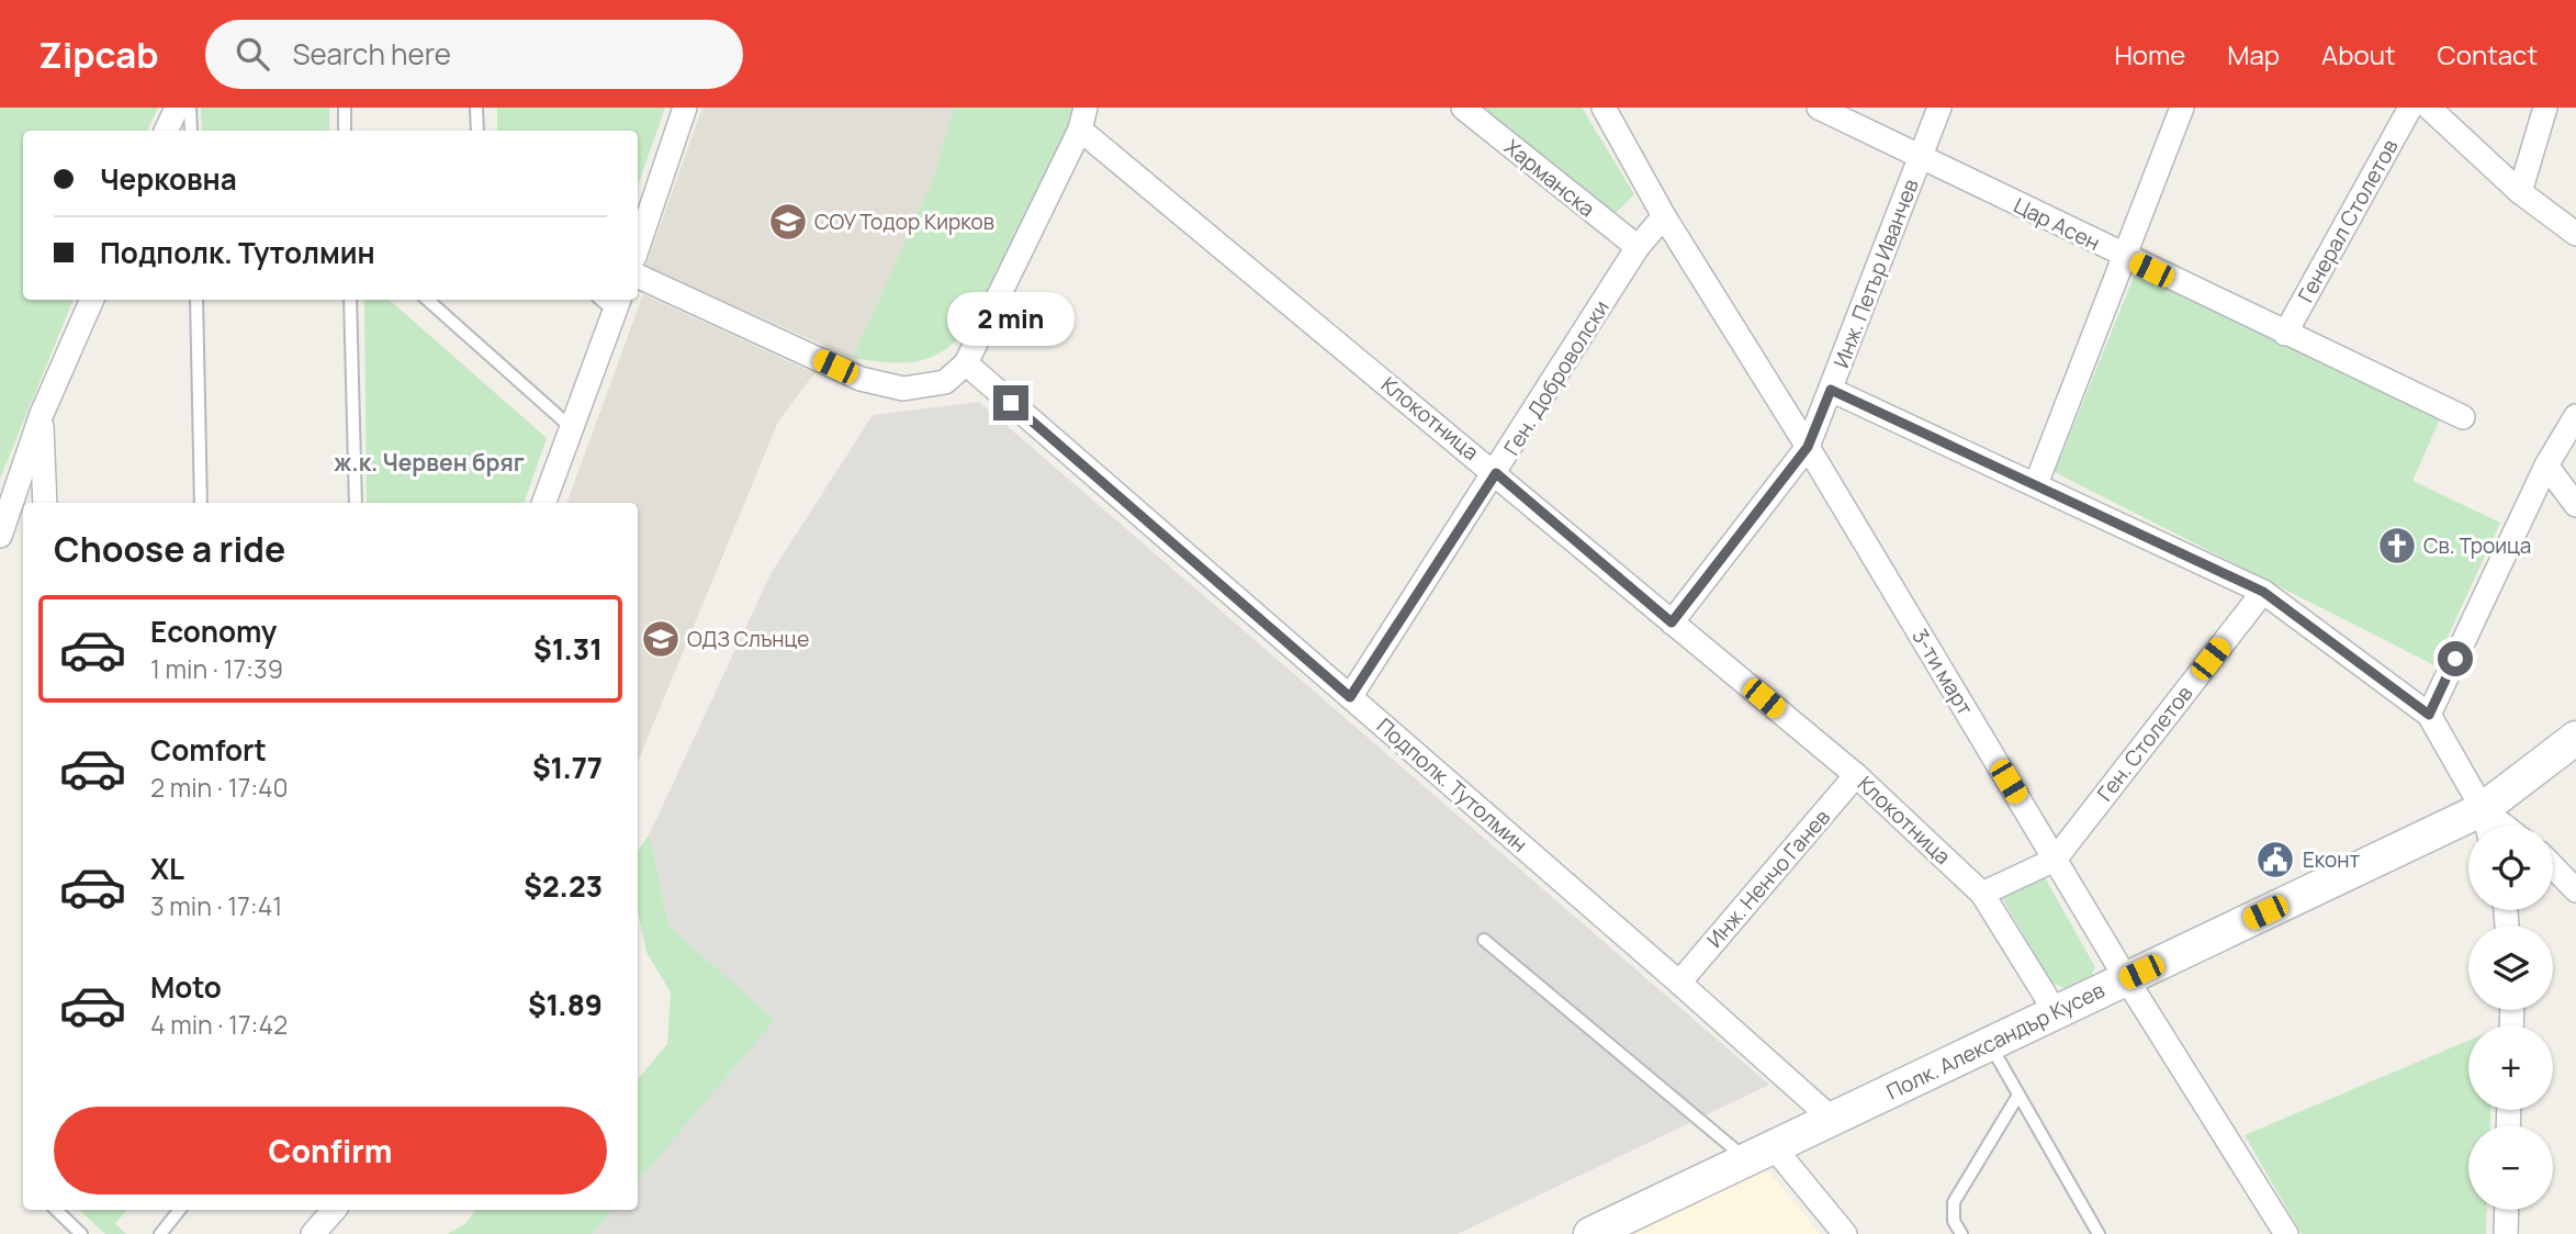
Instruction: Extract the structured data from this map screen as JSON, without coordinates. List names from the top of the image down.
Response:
{
  "streets": {
    "street": [
      "Харманска",
      "Генерал Столетов",
      "Цар Асен",
      "Инж. Петър Иванчев",
      "Ген. Доброволски",
      "Клокотница",
      "3-ти март",
      "Ген. Столетов",
      "Подполк. Тутолмин",
      "Инж. Ненчо Ганев",
      "Полк. Александър Кусев"
    ]
  },
  "crossings": [
    ["Харманска", "Ген. Доброволски"],
    ["Генерал Столетов", "Цар Асен"],
    ["Цар Асен", "Инж. Петър Иванчев"],
    ["Инж. Петър Иванчев", "Клокотница"],
    ["Инж. Петър Иванчев", "3-ти март"],
    ["Ген. Доброволски", "Клокотница"],
    ["Ген. Доброволски", "3-ти март"],
    ["Ген. Доброволски", "Подполк. Тутолмин"],
    ["Клокотница", "Инж. Ненчо Ганев"],
    ["Клокотница", "Полк. Александър Кусев"],
    ["3-ти март", "Ген. Столетов"],
    ["3-ти март", "Полк. Александър Кусев"],
    ["Подполк. Тутолмин", "Инж. Ненчо Ганев"],
    ["Подполк. Тутолмин", "Полк. Александър Кусев"]
  ],
  "districts": ["ж.к. Червен бряг"],
  "places": {
    "school or university": ["СОУ Тодор Кирков", "ОДЗ Слънце"],
    "church": ["Св. Троица"],
    "public building": ["Еконт"]
  },
  "page": {
    "header": "Zipcab",
    "search": "Search here",
    "nav": [
      "Home",
      "Map",
      "About",
      "Contact"
    ],
    "banner": ["Черковна", "Подполк. Тутолмин"],
    "bubble": "2 min",
    "heading": "Choose a ride",
    "list": [
      {
        "name": "Economy",
        "note": "1 min · 17:39",
        "value": "$1.31"
      },
      {
        "name": "Comfort",
        "note": "2 min · 17:40",
        "value": "$1.77"
      },
      {
        "name": "XL",
        "note": "3 min · 17:41",
        "value": "$2.23"
      },
      {
        "name": "Moto",
        "note": "4 min · 17:42",
        "value": "$1.89"
      }
    ],
    "map_buttons": ["+", "−"],
    "buttons": "Confirm"
  }
}
